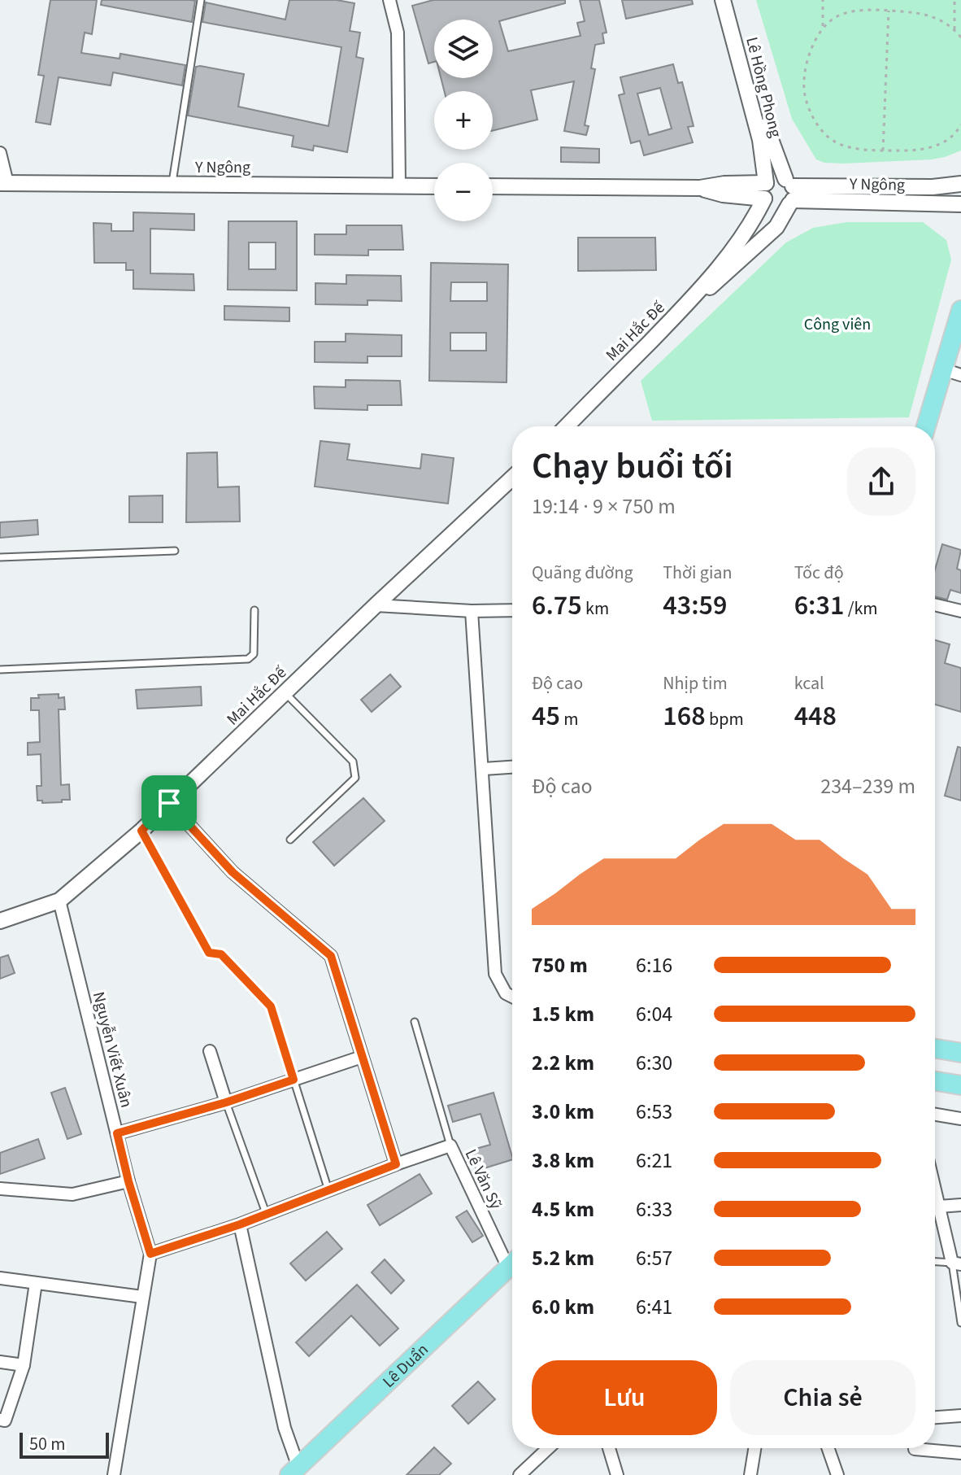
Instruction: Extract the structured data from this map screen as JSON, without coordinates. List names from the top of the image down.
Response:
{
  "streets": {
    "main road": ["Lê Duẩn"],
    "street": [
      "Lê Hồng Phong",
      "Y Ngông",
      "Mai Hắc Đế",
      "Nguyễn Viết Xuân",
      "Lê Văn Sỹ"
    ]
  },
  "crossings": [
    ["Lê Hồng Phong", "Y Ngông"],
    ["Lê Hồng Phong", "Mai Hắc Đế"],
    ["Y Ngông", "Mai Hắc Đế"],
    ["Mai Hắc Đế", "Nguyễn Viết Xuân"],
    ["Nguyễn Viết Xuân", "Lê Văn Sỹ"]
  ],
  "parks": ["Công viên"],
  "scale_bar": "50 m",
  "page": {
    "map_buttons": ["+", "−"],
    "heading": ["Chạy buổi tối", "19:14 · 9 × 750 m"],
    "stats": [
      ["Quãng đường", "6.75 km"],
      ["Thời gian", "43:59"],
      ["Tốc độ", "6:31 /km"],
      ["Độ cao", "45 m"],
      ["Nhịp tim", "168 bpm"],
      ["kcal", "448"]
    ],
    "chart": ["Độ cao", "234–239 m"],
    "list": [
      {
        "name": "750 m",
        "note": "6:16"
      },
      {
        "name": "1.5 km",
        "note": "6:04"
      },
      {
        "name": "2.2 km",
        "note": "6:30"
      },
      {
        "name": "3.0 km",
        "note": "6:53"
      },
      {
        "name": "3.8 km",
        "note": "6:21"
      },
      {
        "name": "4.5 km",
        "note": "6:33"
      },
      {
        "name": "5.2 km",
        "note": "6:57"
      },
      {
        "name": "6.0 km",
        "note": "6:41"
      }
    ],
    "buttons": ["Lưu", "Chia sẻ"],
    "scale": "50 m"
  }
}
